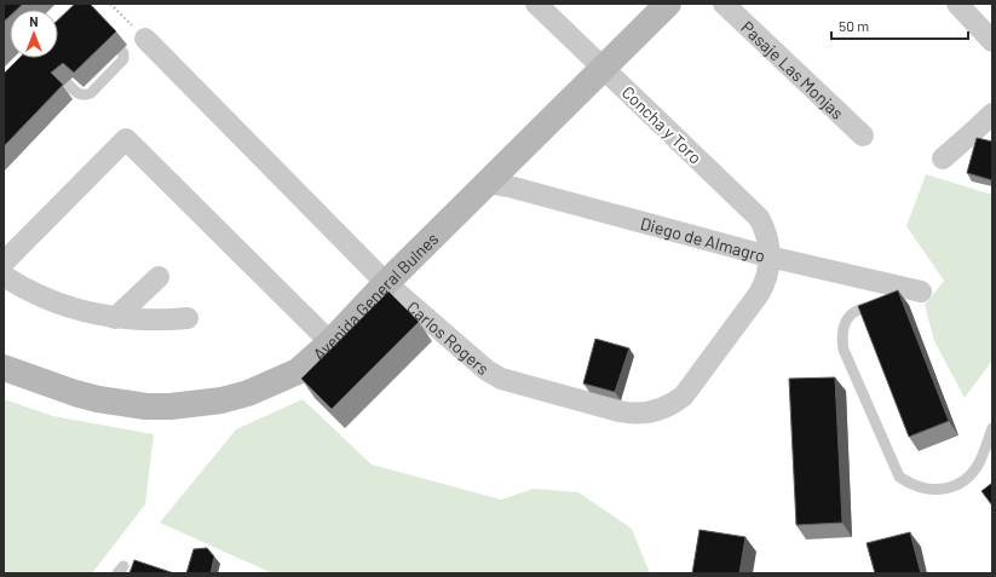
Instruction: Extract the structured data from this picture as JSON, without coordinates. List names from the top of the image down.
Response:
{
  "streets": {
    "street": [
      "Pasaje Las Monjas",
      "Concha y Toro",
      "Diego de Almagro",
      "Avenida General Bulnes",
      "Carlos Rogers"
    ]
  },
  "crossings": [
    ["Concha y Toro", "Diego de Almagro"],
    ["Concha y Toro", "Avenida General Bulnes"],
    ["Concha y Toro", "Carlos Rogers"],
    ["Diego de Almagro", "Avenida General Bulnes"],
    ["Diego de Almagro", "Carlos Rogers"],
    ["Avenida General Bulnes", "Carlos Rogers"]
  ],
  "scale_bar": "50 m",
  "north": "top"
}
